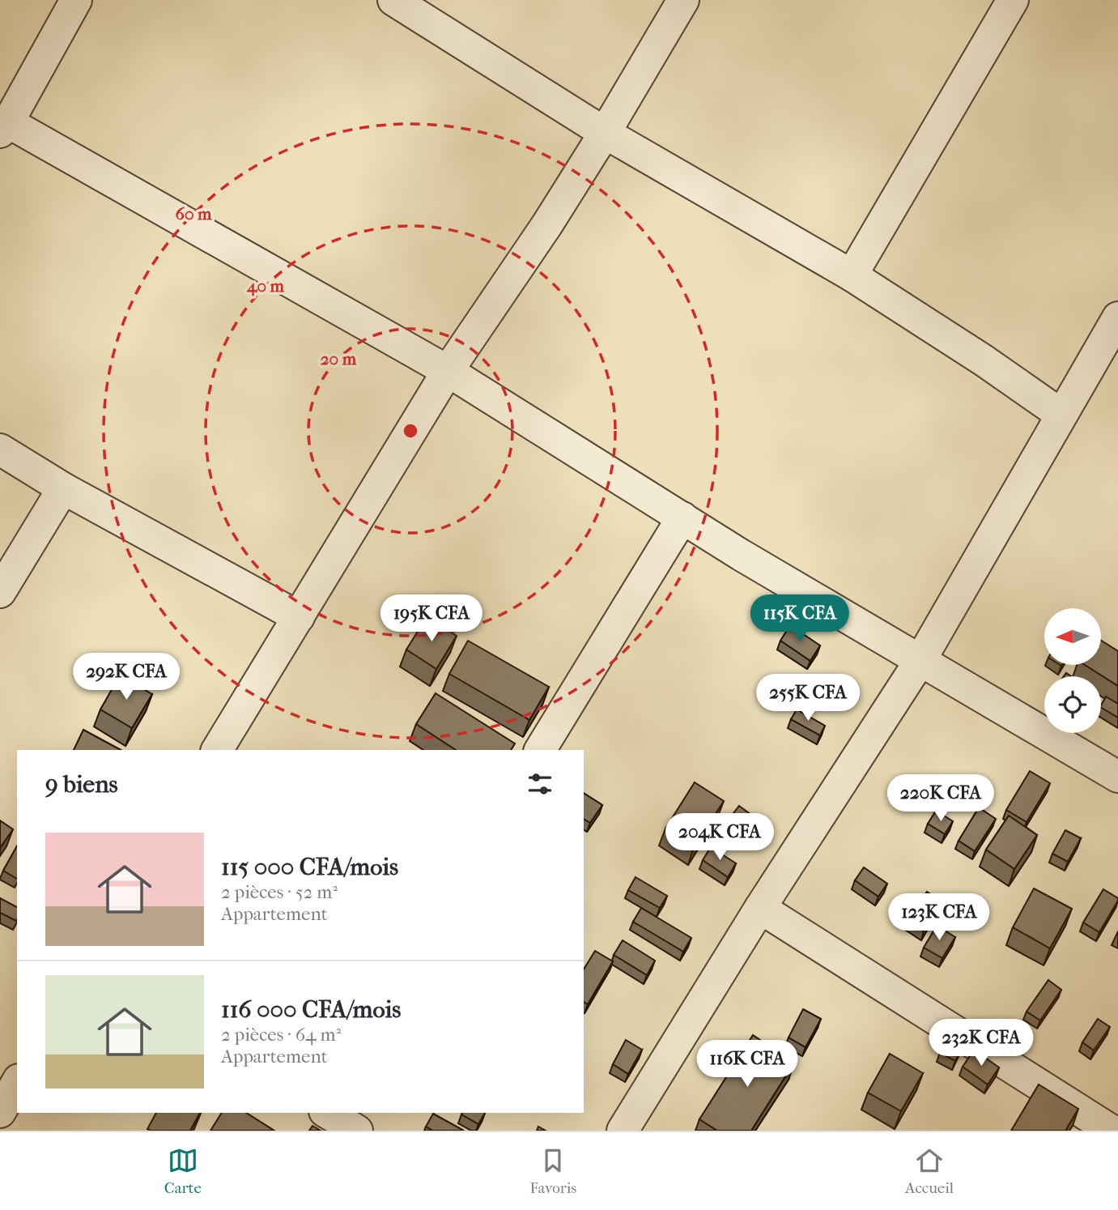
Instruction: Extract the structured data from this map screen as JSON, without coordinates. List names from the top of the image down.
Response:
{
  "north": "left",
  "page": {
    "price": [
      "195K CFA",
      "115K CFA",
      "292K CFA",
      "255K CFA",
      "220K CFA",
      "204K CFA",
      "123K CFA",
      "232K CFA",
      "116K CFA"
    ],
    "heading": "9 biens",
    "list": [
      {
        "name": "115 000 CFA/mois",
        "note": "2 pièces · 52 m² · Appartement"
      },
      {
        "name": "116 000 CFA/mois",
        "note": "2 pièces · 64 m² · Appartement"
      }
    ],
    "tabs": ["Carte", "Favoris", "Accueil"]
  },
  "rings": ["60 m", "40 m", "20 m"]
}
